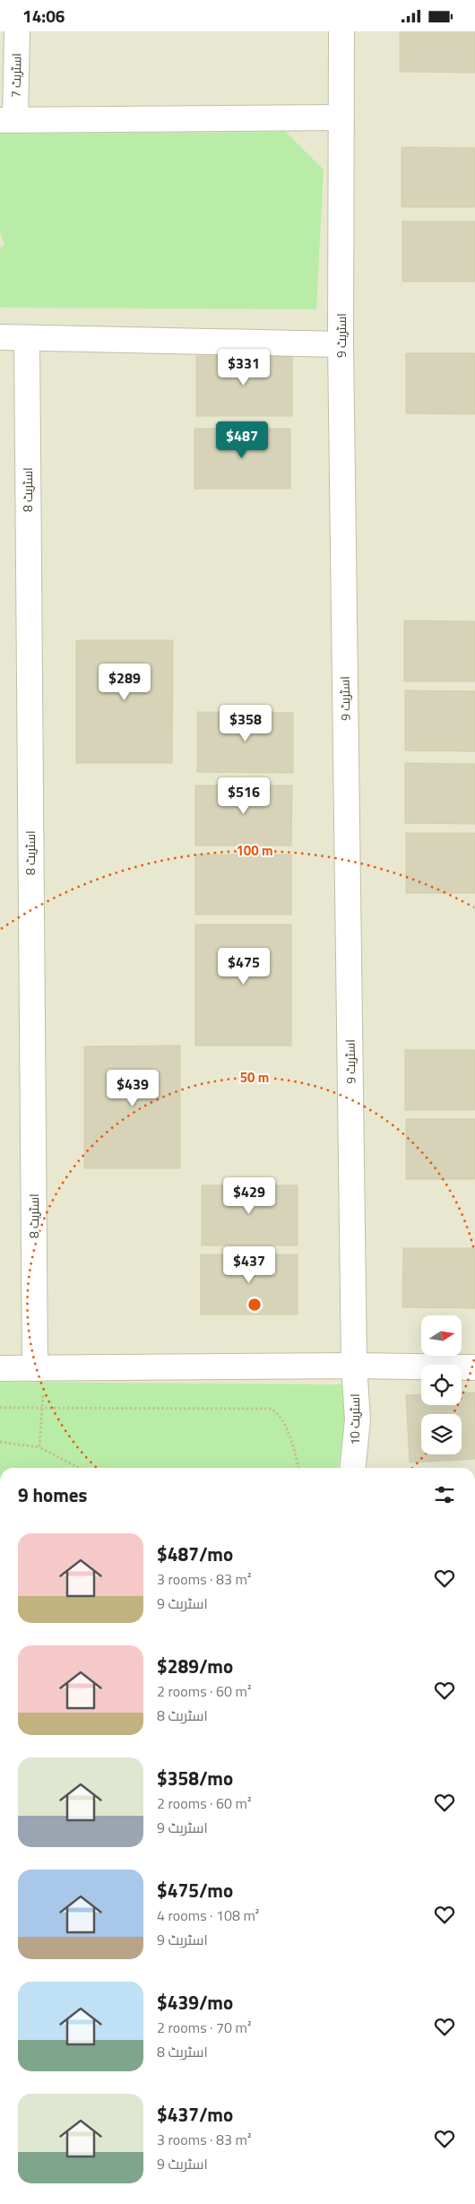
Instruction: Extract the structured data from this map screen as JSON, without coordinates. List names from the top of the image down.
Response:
{
  "streets": {
    "street": [
      "اسٹریٹ 7",
      "اسٹریٹ 9",
      "اسٹریٹ 8",
      "اسٹریٹ 10"
    ]
  },
  "crossings": [
    ["اسٹریٹ 9", "اسٹریٹ 10"]
  ],
  "north": "right",
  "page": {
    "status": "14:06",
    "price": [
      "$331",
      "$487",
      "$289",
      "$358",
      "$516",
      "$475",
      "$439",
      "$429",
      "$437"
    ],
    "heading": "9 homes",
    "list": [
      {
        "name": "$487/mo",
        "note": "3 rooms · 83 m² · اسٹریٹ 9"
      },
      {
        "name": "$289/mo",
        "note": "2 rooms · 60 m² · اسٹریٹ 8"
      },
      {
        "name": "$358/mo",
        "note": "2 rooms · 60 m² · اسٹریٹ 9"
      },
      {
        "name": "$475/mo",
        "note": "4 rooms · 108 m² · اسٹریٹ 9"
      },
      {
        "name": "$439/mo",
        "note": "2 rooms · 70 m² · اسٹریٹ 8"
      },
      {
        "name": "$437/mo",
        "note": "3 rooms · 83 m² · اسٹریٹ 9"
      }
    ]
  },
  "rings": ["100 m", "50 m"]
}
